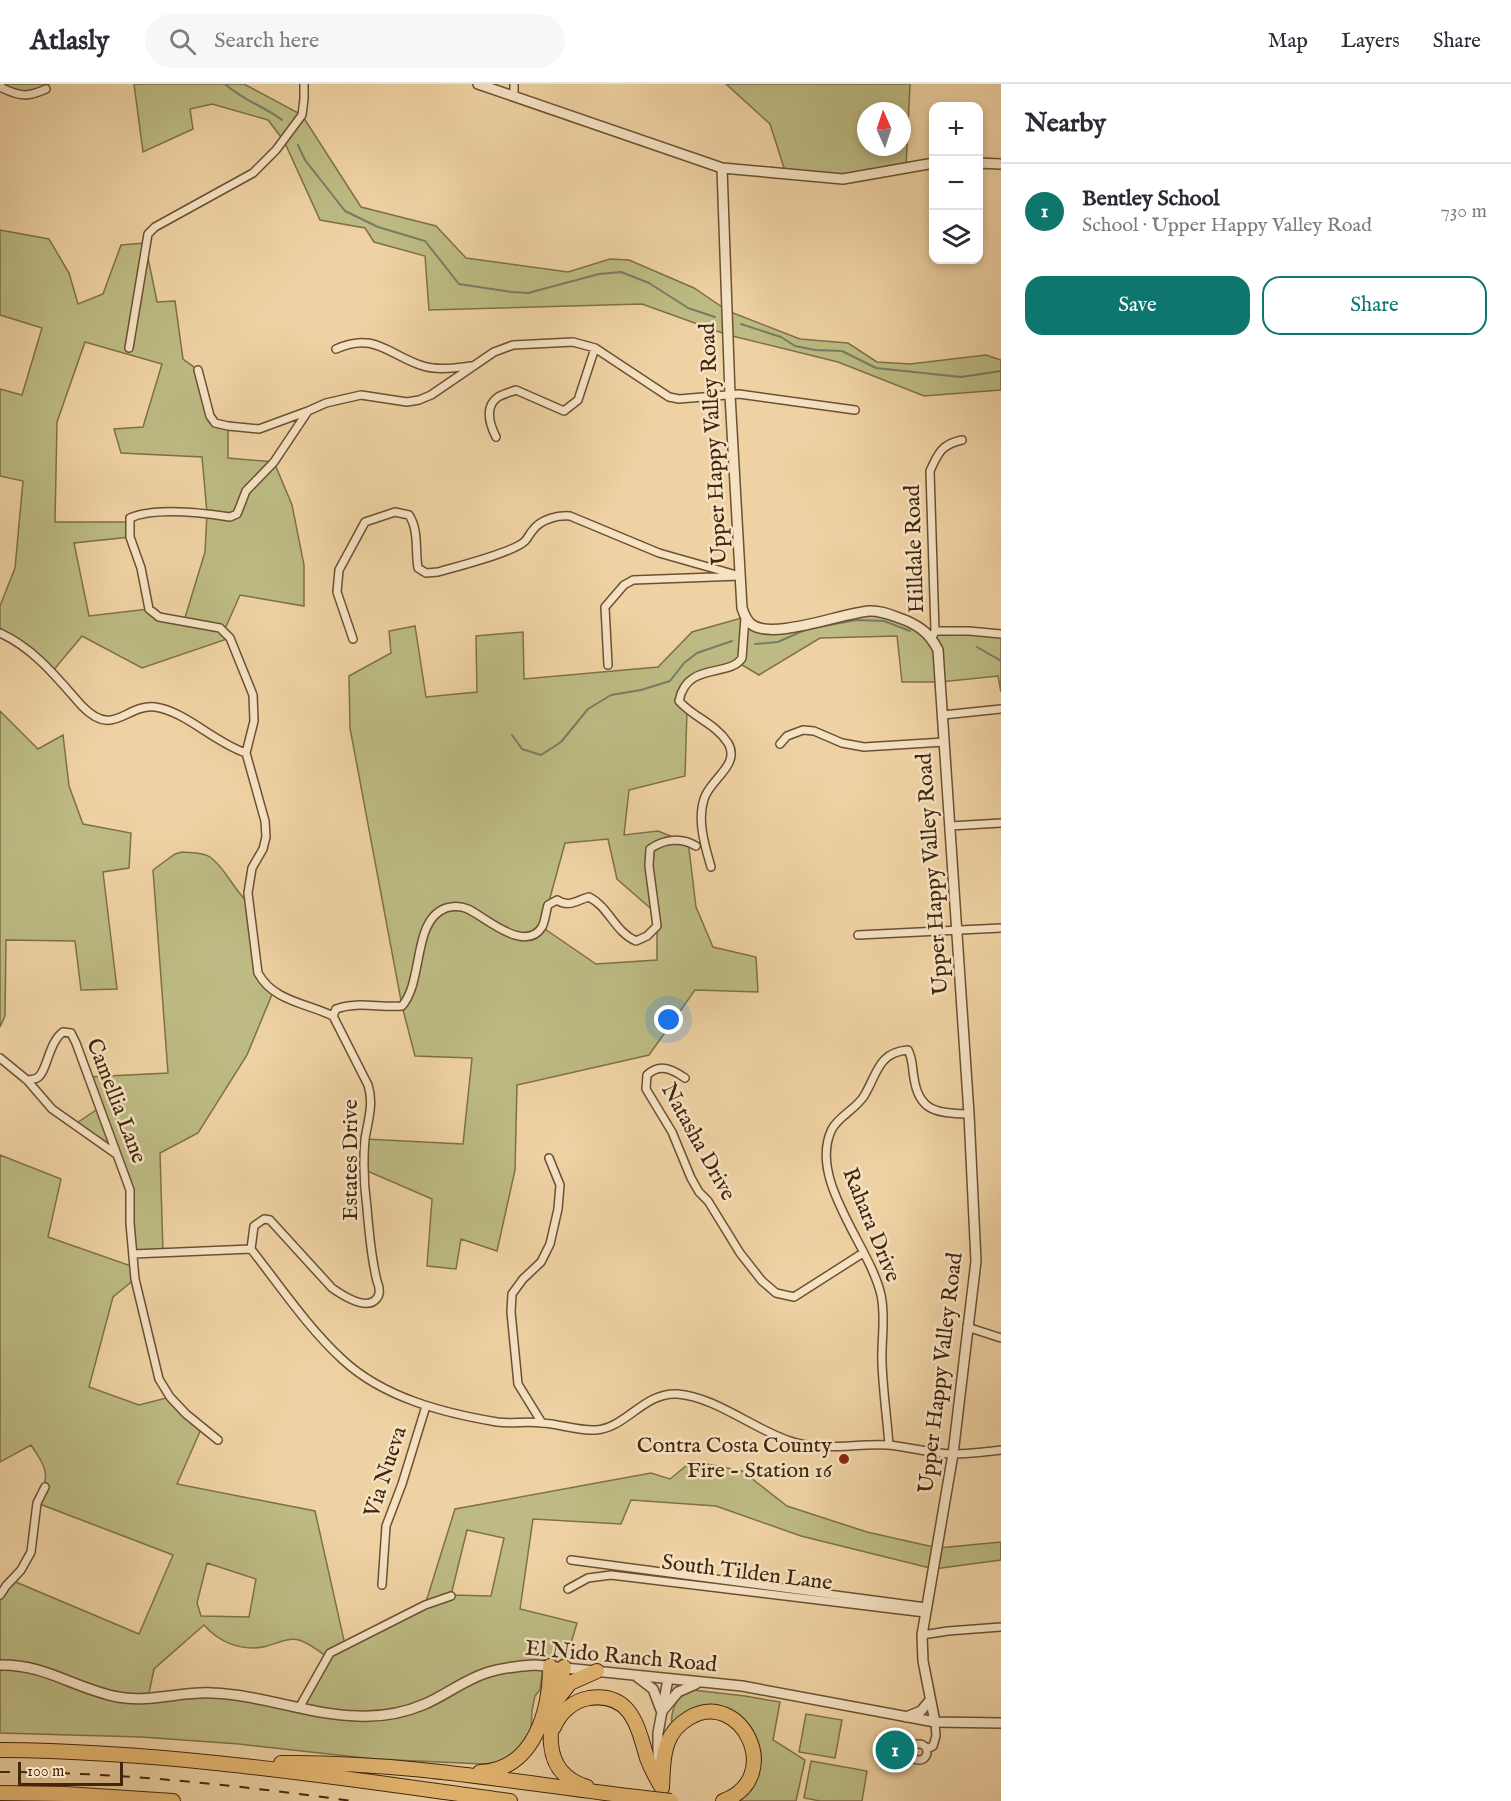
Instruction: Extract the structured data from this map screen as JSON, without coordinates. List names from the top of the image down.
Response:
{
  "streets": {
    "street": [
      "Upper Happy Valley Road",
      "Hilldale Road",
      "Camellia Lane",
      "Natasha Drive",
      "Estates Drive",
      "Rahara Drive",
      "Via Nueva",
      "South Tilden Lane",
      "El Nido Ranch Road"
    ]
  },
  "crossings": [
    ["Upper Happy Valley Road", "Hilldale Road"],
    ["Upper Happy Valley Road", "Rahara Drive"],
    ["Upper Happy Valley Road", "South Tilden Lane"],
    ["Upper Happy Valley Road", "El Nido Ranch Road"],
    ["Natasha Drive", "Rahara Drive"]
  ],
  "places": ["Contra Costa County Fire - Station 16"],
  "scale_bar": "100 m",
  "north": "top",
  "page": {
    "header": "Atlasly",
    "search": "Search here",
    "nav": ["Map", "Layers", "Share"],
    "heading": "Nearby",
    "map_buttons": ["+", "−"],
    "list": [
      {
        "mark": "1",
        "name": "Bentley School",
        "note": "School · Upper Happy Valley Road",
        "value": "730 m"
      }
    ],
    "buttons": ["Save", "Share"],
    "pins": "1",
    "scale": "100 m"
  }
}
